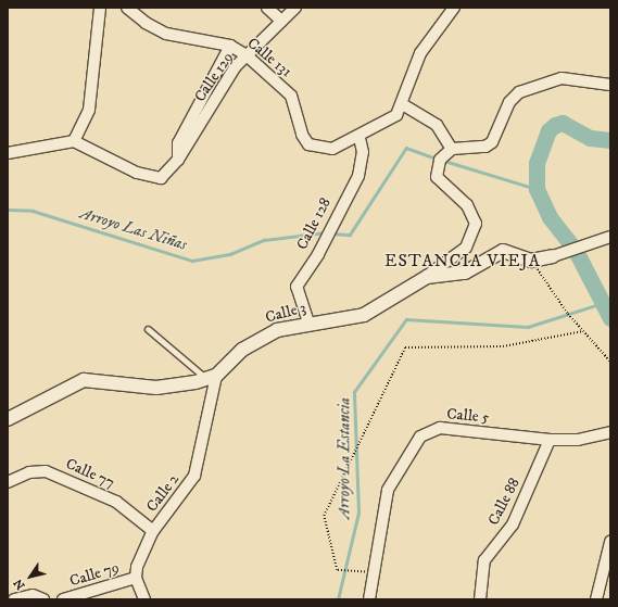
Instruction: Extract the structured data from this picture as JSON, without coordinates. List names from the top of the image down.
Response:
{
  "streets": {
    "street": [
      "Calle 131",
      "Calle 129",
      "Calle 128",
      "Calle 3",
      "Calle 5",
      "Calle 77",
      "Calle 2",
      "Calle 88",
      "Calle 79"
    ]
  },
  "crossings": [
    ["Calle 131", "Calle 129"],
    ["Calle 131", "Calle 128"],
    ["Calle 128", "Calle 3"],
    ["Calle 3", "Calle 2"],
    ["Calle 5", "Calle 88"],
    ["Calle 77", "Calle 2"],
    ["Calle 2", "Calle 79"]
  ],
  "districts": ["ESTANCIA VIEJA"],
  "water": ["Arroyo Las Niñas", "Arroyo La Estancia"],
  "north": "bottom left"
}
